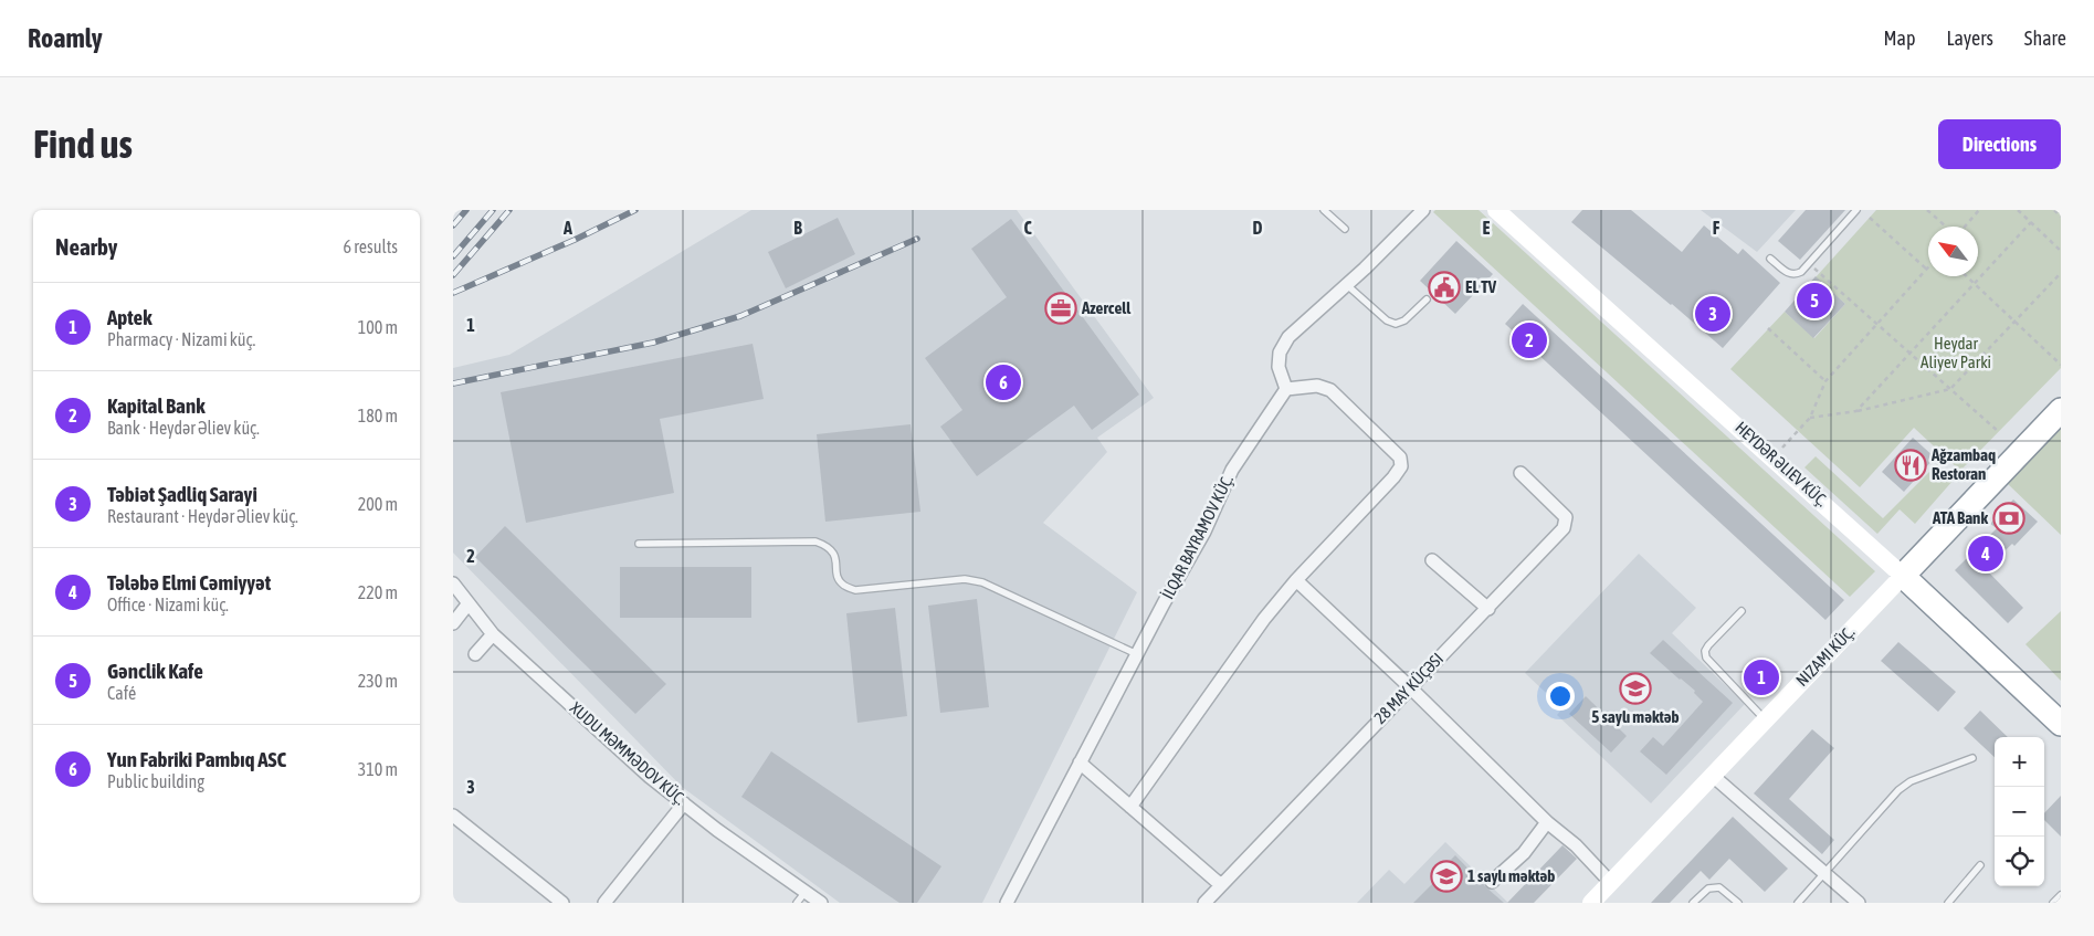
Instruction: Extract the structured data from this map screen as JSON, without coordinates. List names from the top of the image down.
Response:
{
  "streets": {
    "highway": ["HEYDƏR ƏLIEV KÜÇ.", "NIZAMI KÜÇ."],
    "street": ["İLQAR BAYRAMOV KÜÇ.", "28 MAY KÜÇƏSI", "XUDU MƏMMƏDOV KÜÇ."]
  },
  "crossings": [
    ["HEYDƏR ƏLIEV KÜÇ.", "NIZAMI KÜÇ."]
  ],
  "parks": ["Heydar Aliyev Parki"],
  "places": {
    "public building": ["EL TV"],
    "office": ["Azercell"],
    "restaurant": ["Ağzambaq Restoran"],
    "bank": ["ATA Bank"],
    "school or university": ["5 saylı məktəb", "1 saylı məktəb"]
  },
  "north": "top left",
  "page": {
    "header": "Roamly",
    "nav": ["Map", "Layers", "Share"],
    "buttons": "Directions",
    "title": "Find us",
    "heading": ["Nearby", "6 results"],
    "pins": [
      "5",
      "3",
      "2",
      "6",
      "4",
      "1"
    ],
    "list": [
      {
        "mark": "1",
        "name": "Aptek",
        "note": "Pharmacy · Nizami küç.",
        "value": "100 m"
      },
      {
        "mark": "2",
        "name": "Kapital Bank",
        "note": "Bank · Heydər Əliev küç.",
        "value": "180 m"
      },
      {
        "mark": "3",
        "name": "Təbiət Şadliq Sarayi",
        "note": "Restaurant · Heydər Əliev küç.",
        "value": "200 m"
      },
      {
        "mark": "4",
        "name": "Tələbə Elmi Cəmiyyət",
        "note": "Office · Nizami küç.",
        "value": "220 m"
      },
      {
        "mark": "5",
        "name": "Gənclik Kafe",
        "note": "Café",
        "value": "230 m"
      },
      {
        "mark": "6",
        "name": "Yun Fabriki Pambıq ASC",
        "note": "Public building",
        "value": "310 m"
      }
    ],
    "map_buttons": ["+", "−"]
  },
  "grid": {
    "columns": [
      "A",
      "B",
      "C",
      "D",
      "E",
      "F"
    ],
    "rows": ["1", "2", "3"]
  }
}
